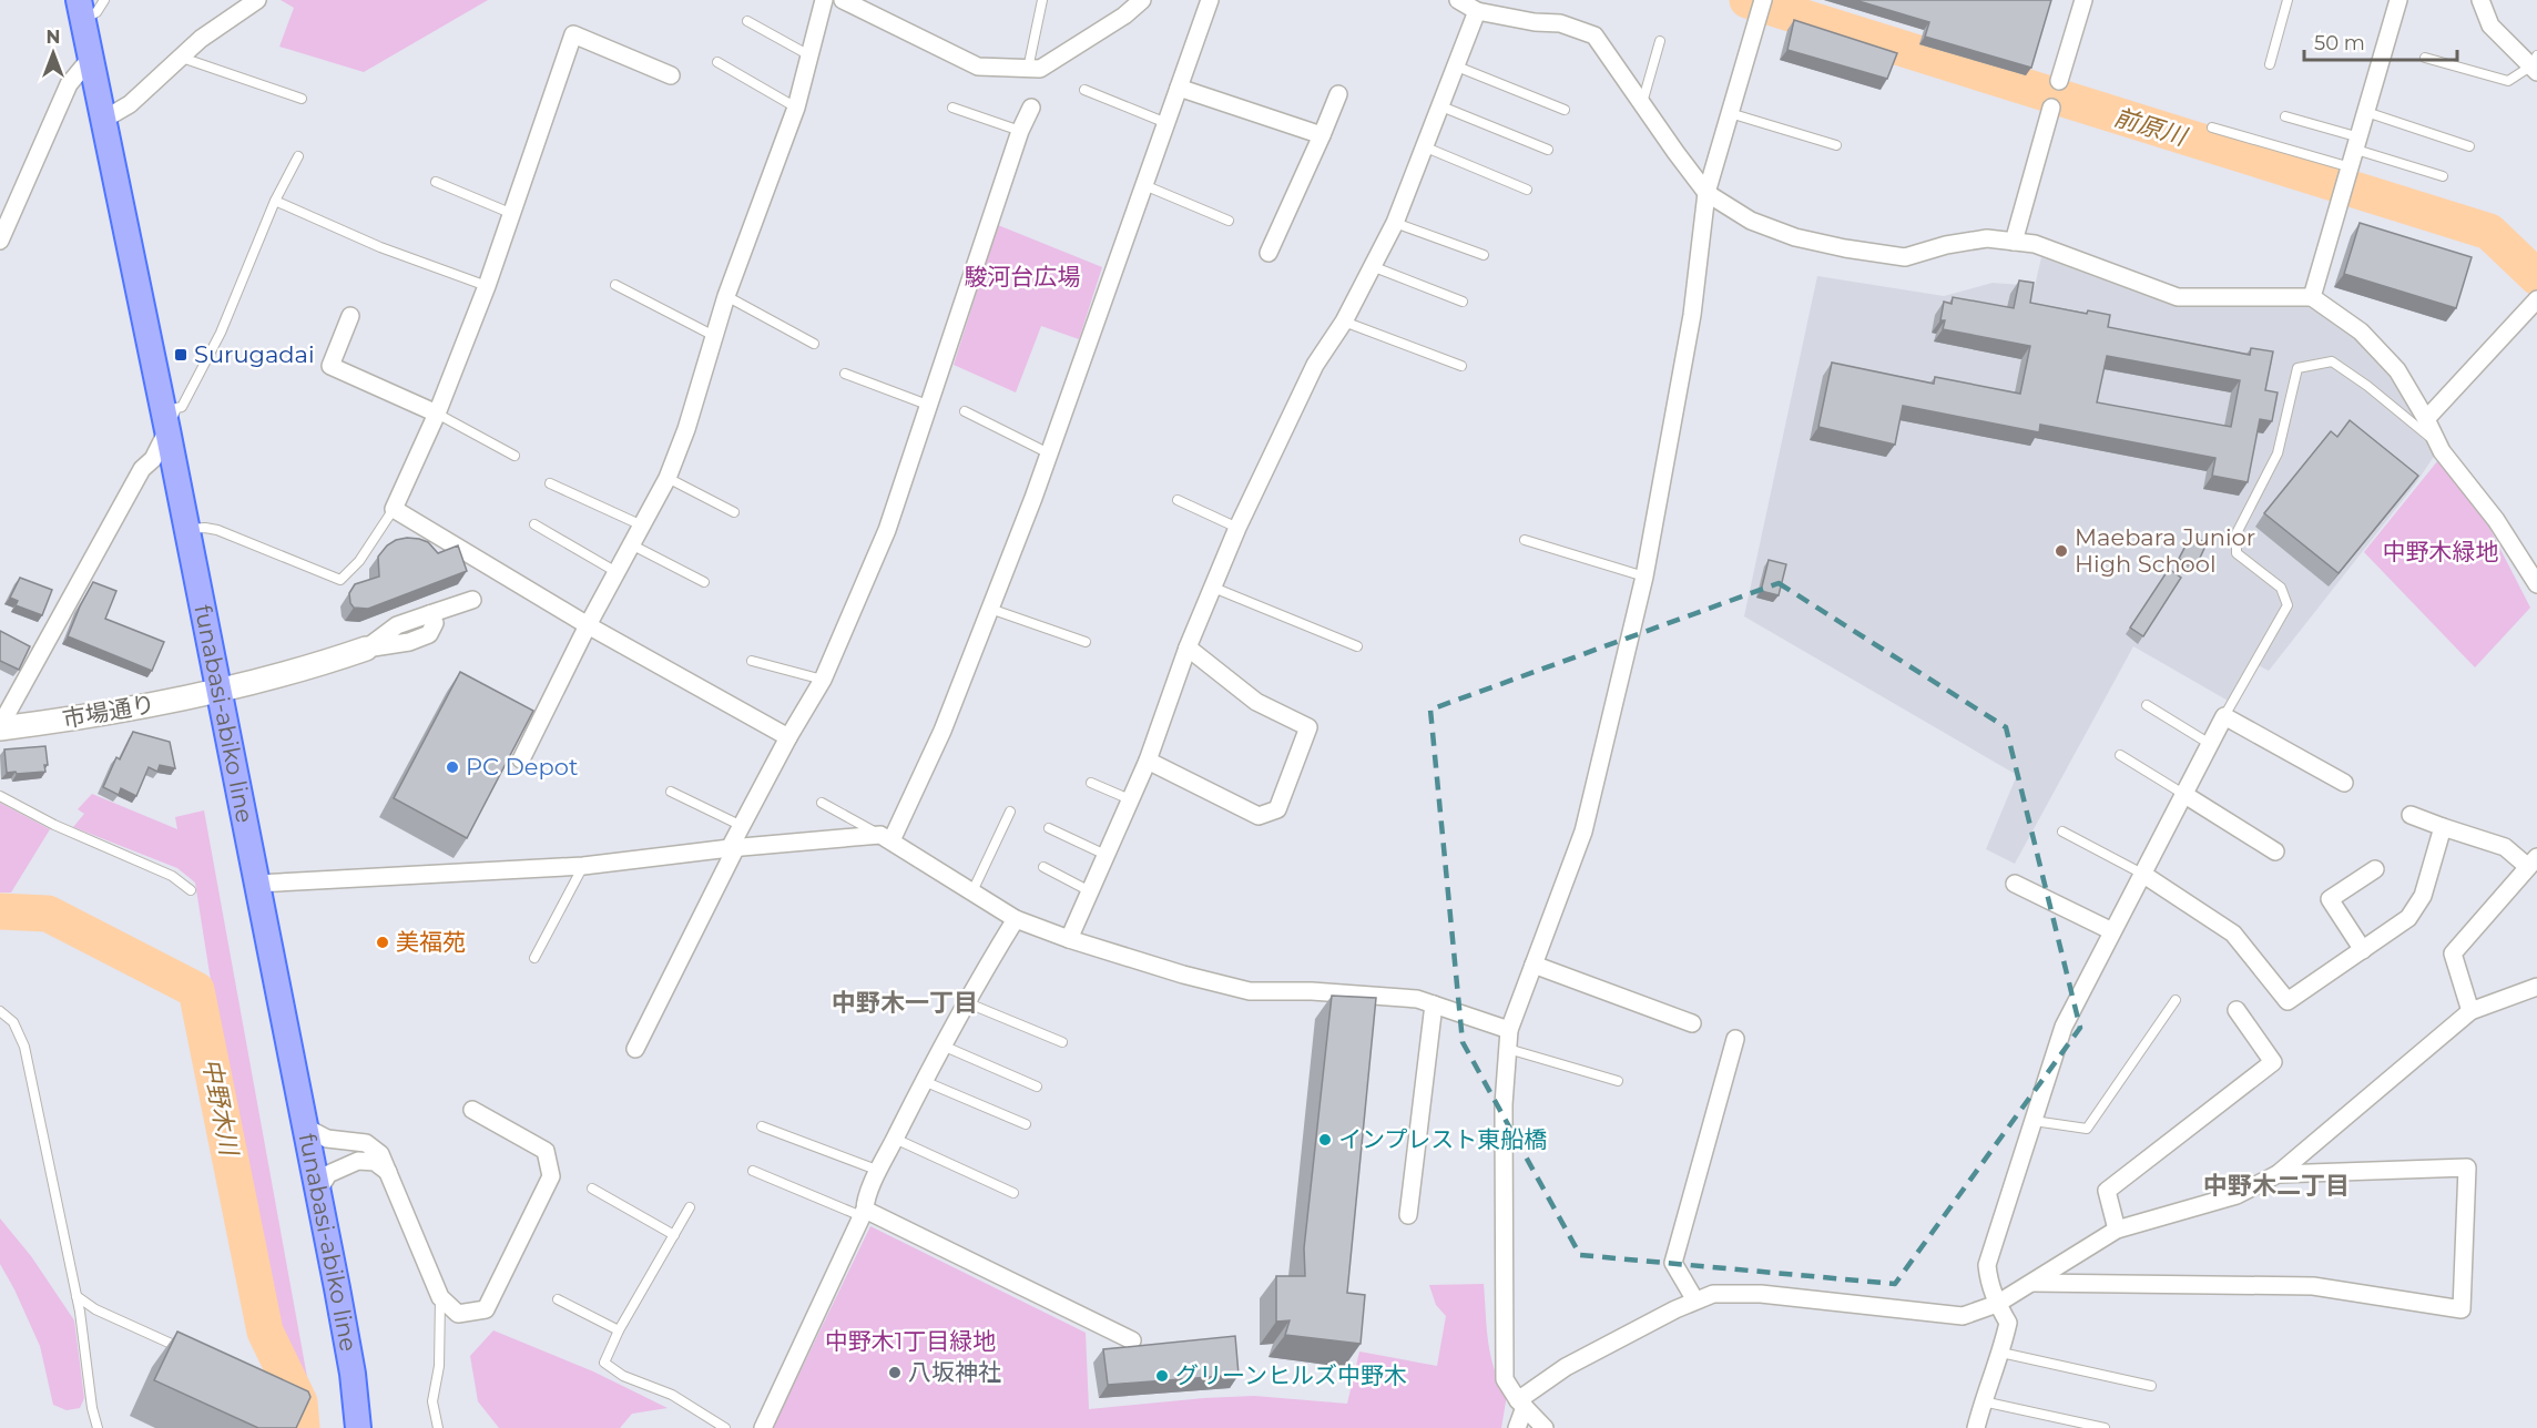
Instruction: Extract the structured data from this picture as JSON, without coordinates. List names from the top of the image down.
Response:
{
  "streets": {
    "main road": ["funabasi-abiko line"],
    "street": ["市場通り"]
  },
  "crossings": [
    ["市場通り", "funabasi-abiko line"]
  ],
  "districts": ["中野木一丁目", "中野木二丁目"],
  "water": ["前原川", "中野木川"],
  "parks": ["駿河台広場", "中野木緑地", "中野木1丁目緑地"],
  "places": {
    "transit": ["Surugadai"],
    "other": [
      "Maebara Junior High School",
      "PC Depot",
      "美福苑",
      "インプレスト東船橋",
      "八坂神社",
      "グリーンヒルズ中野木"
    ]
  },
  "scale_bar": "50 m",
  "north": "top"
}
